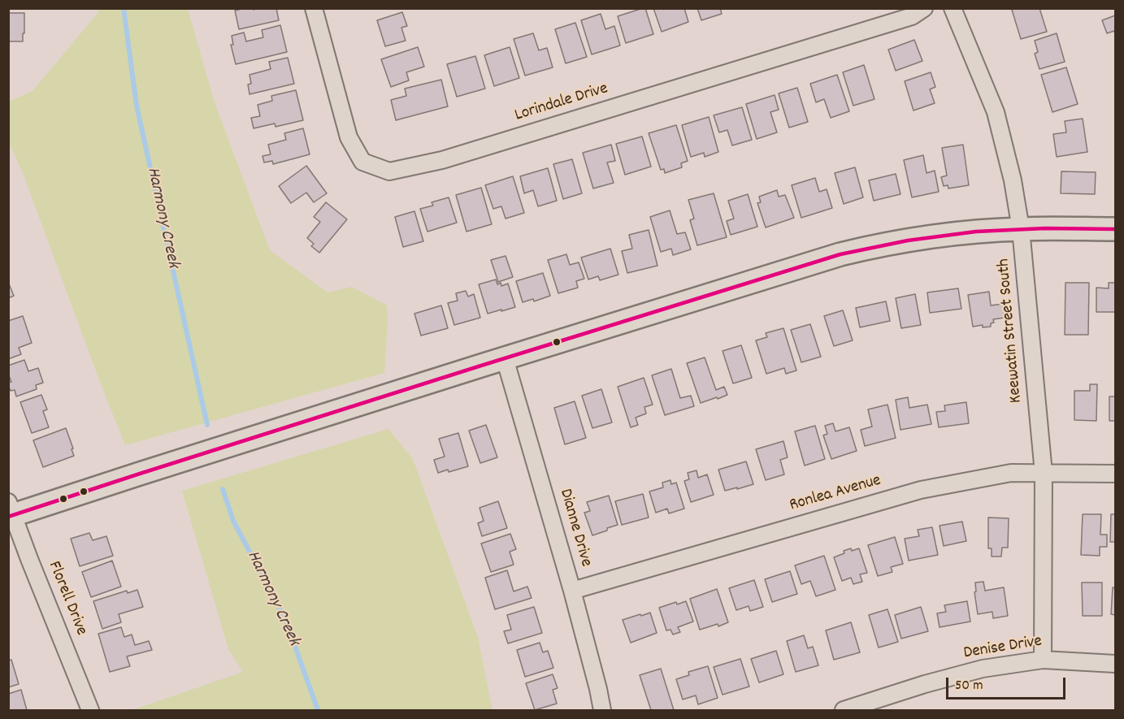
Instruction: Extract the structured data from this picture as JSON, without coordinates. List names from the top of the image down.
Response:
{
  "streets": {
    "street": [
      "Lorindale Drive",
      "Keewatin Street South",
      "Ronlea Avenue",
      "Dianne Drive",
      "Florell Drive",
      "Denise Drive"
    ]
  },
  "crossings": [
    ["Keewatin Street South", "Ronlea Avenue"],
    ["Keewatin Street South", "Denise Drive"],
    ["Ronlea Avenue", "Dianne Drive"]
  ],
  "water": ["Harmony Creek"],
  "scale_bar": "50 m"
}
